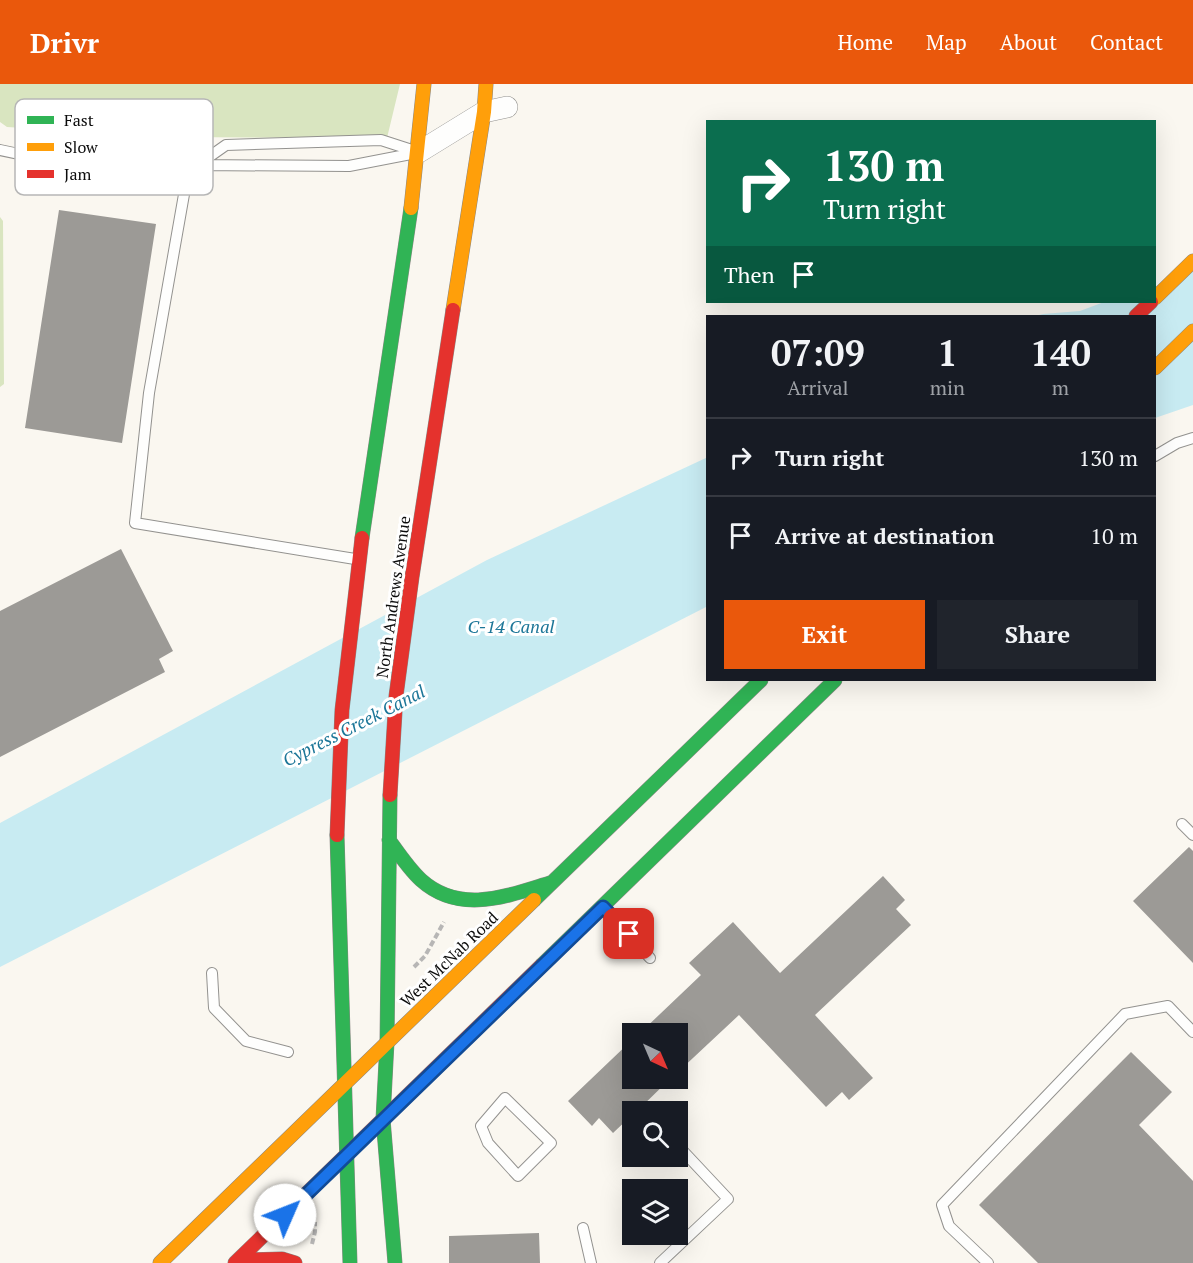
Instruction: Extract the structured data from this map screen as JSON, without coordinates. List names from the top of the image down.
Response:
{
  "streets": {
    "main road": ["North Andrews Avenue", "West McNab Road"]
  },
  "crossings": [
    ["North Andrews Avenue", "West McNab Road"]
  ],
  "water": ["C-14 Canal", "Cypress Creek Canal"],
  "legend": ["Fast", "Slow", "Jam"],
  "north": "bottom right",
  "page": {
    "header": "Drivr",
    "nav": [
      "Home",
      "Map",
      "About",
      "Contact"
    ],
    "turn": ["130 m", "Turn right"],
    "then": "Then",
    "eta": [
      "07:09",
      "Arrival",
      "1",
      "min",
      "140",
      "m"
    ],
    "list": [
      {
        "name": "Turn right",
        "value": "130 m"
      },
      {
        "name": "Arrive at destination",
        "value": "10 m"
      }
    ],
    "buttons": ["Exit", "Share"]
  }
}
